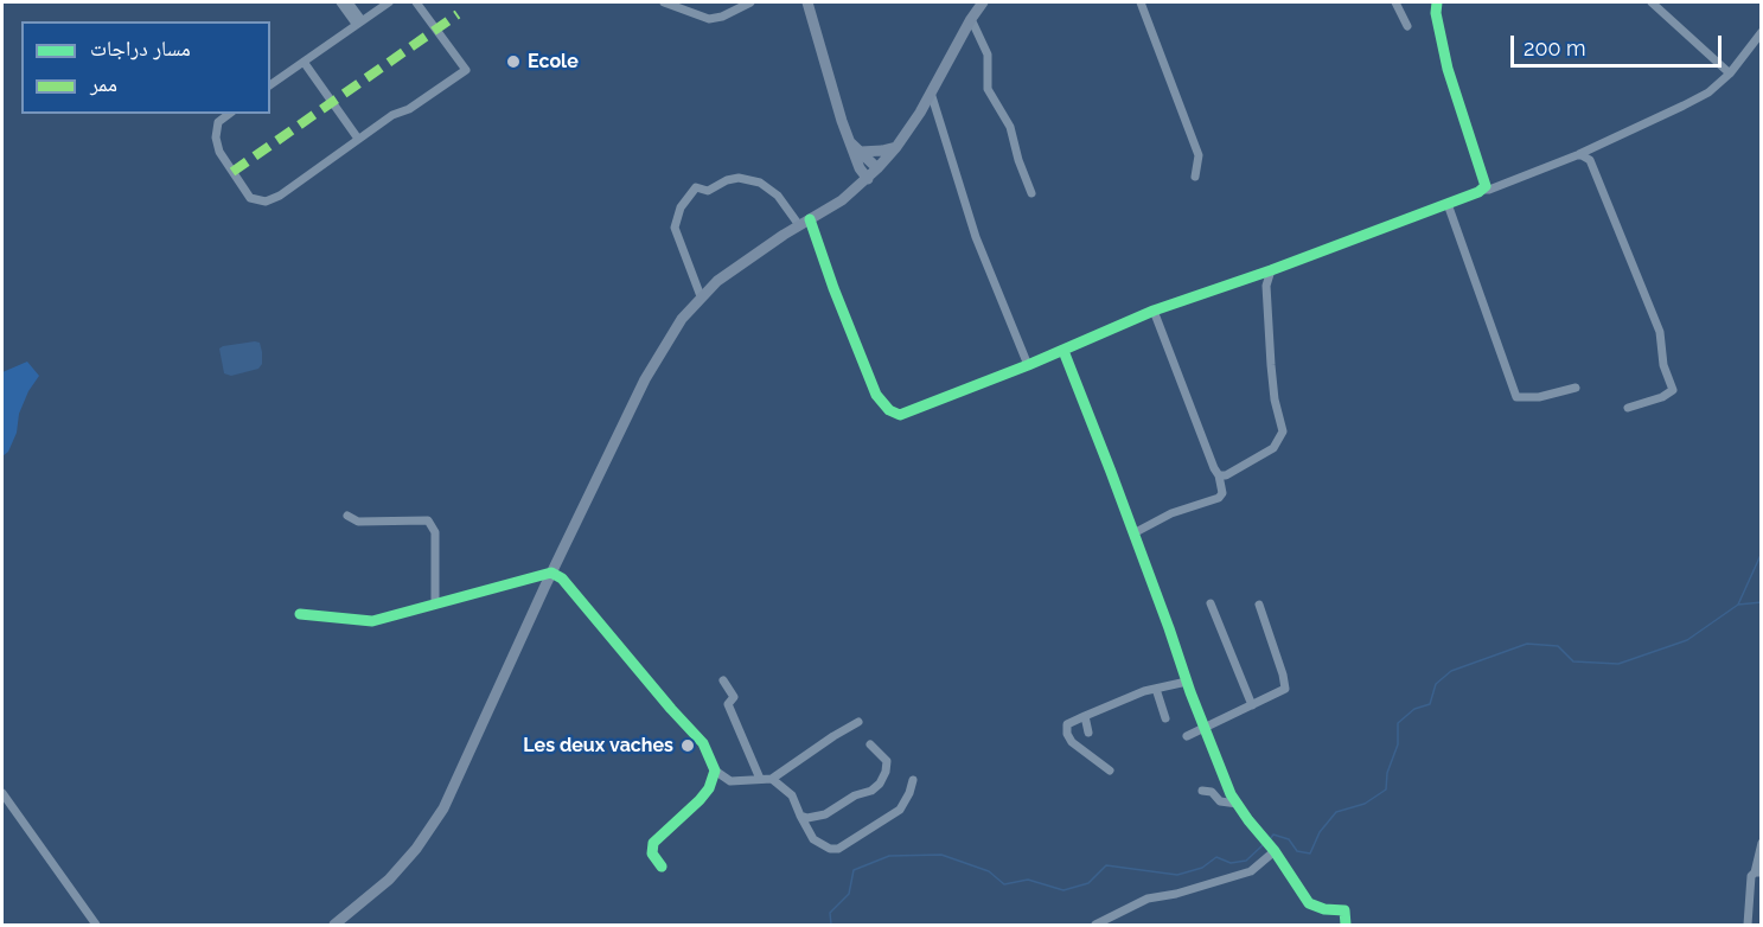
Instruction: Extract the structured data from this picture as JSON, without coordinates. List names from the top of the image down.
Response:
{
  "places": ["Ecole", "Les deux vaches"],
  "legend": ["مسار دراجات", "ممر"],
  "scale_bar": "200 m"
}
